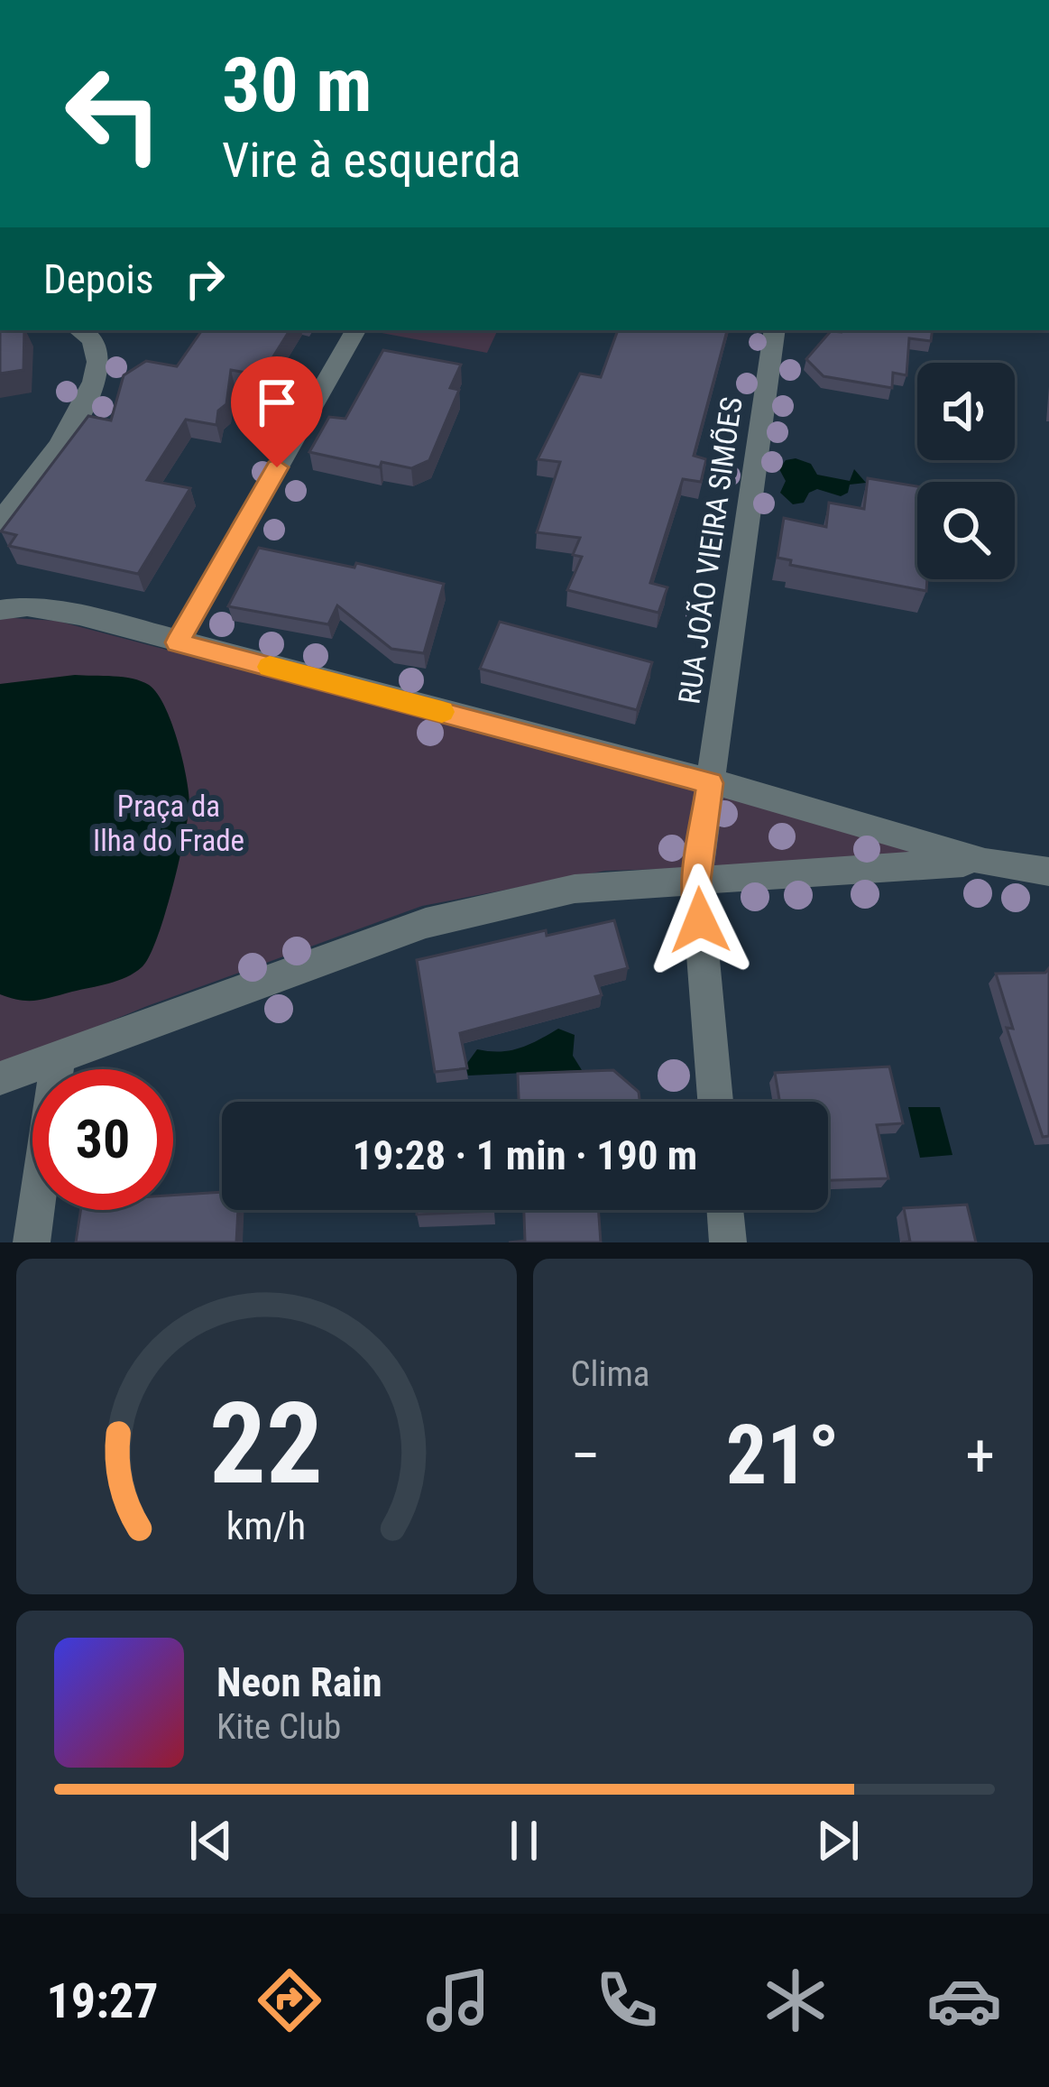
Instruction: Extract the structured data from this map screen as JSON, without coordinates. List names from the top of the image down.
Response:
{
  "streets": {
    "street": ["RUA JOÃO VIEIRA SIMÕES"]
  },
  "parks": ["Praça da Ilha do Frade"],
  "page": {
    "turn": ["30 m", "Vire à esquerda"],
    "then": "Depois",
    "limit": "30",
    "trip": "19:28 · 1 min · 190 m",
    "tile": "Clima",
    "heat": ["−", "21°", "+"],
    "song": ["Neon Rain", "Kite Club"],
    "tabs": "19:27",
    "gauge": ["22", "km/h"]
  }
}
